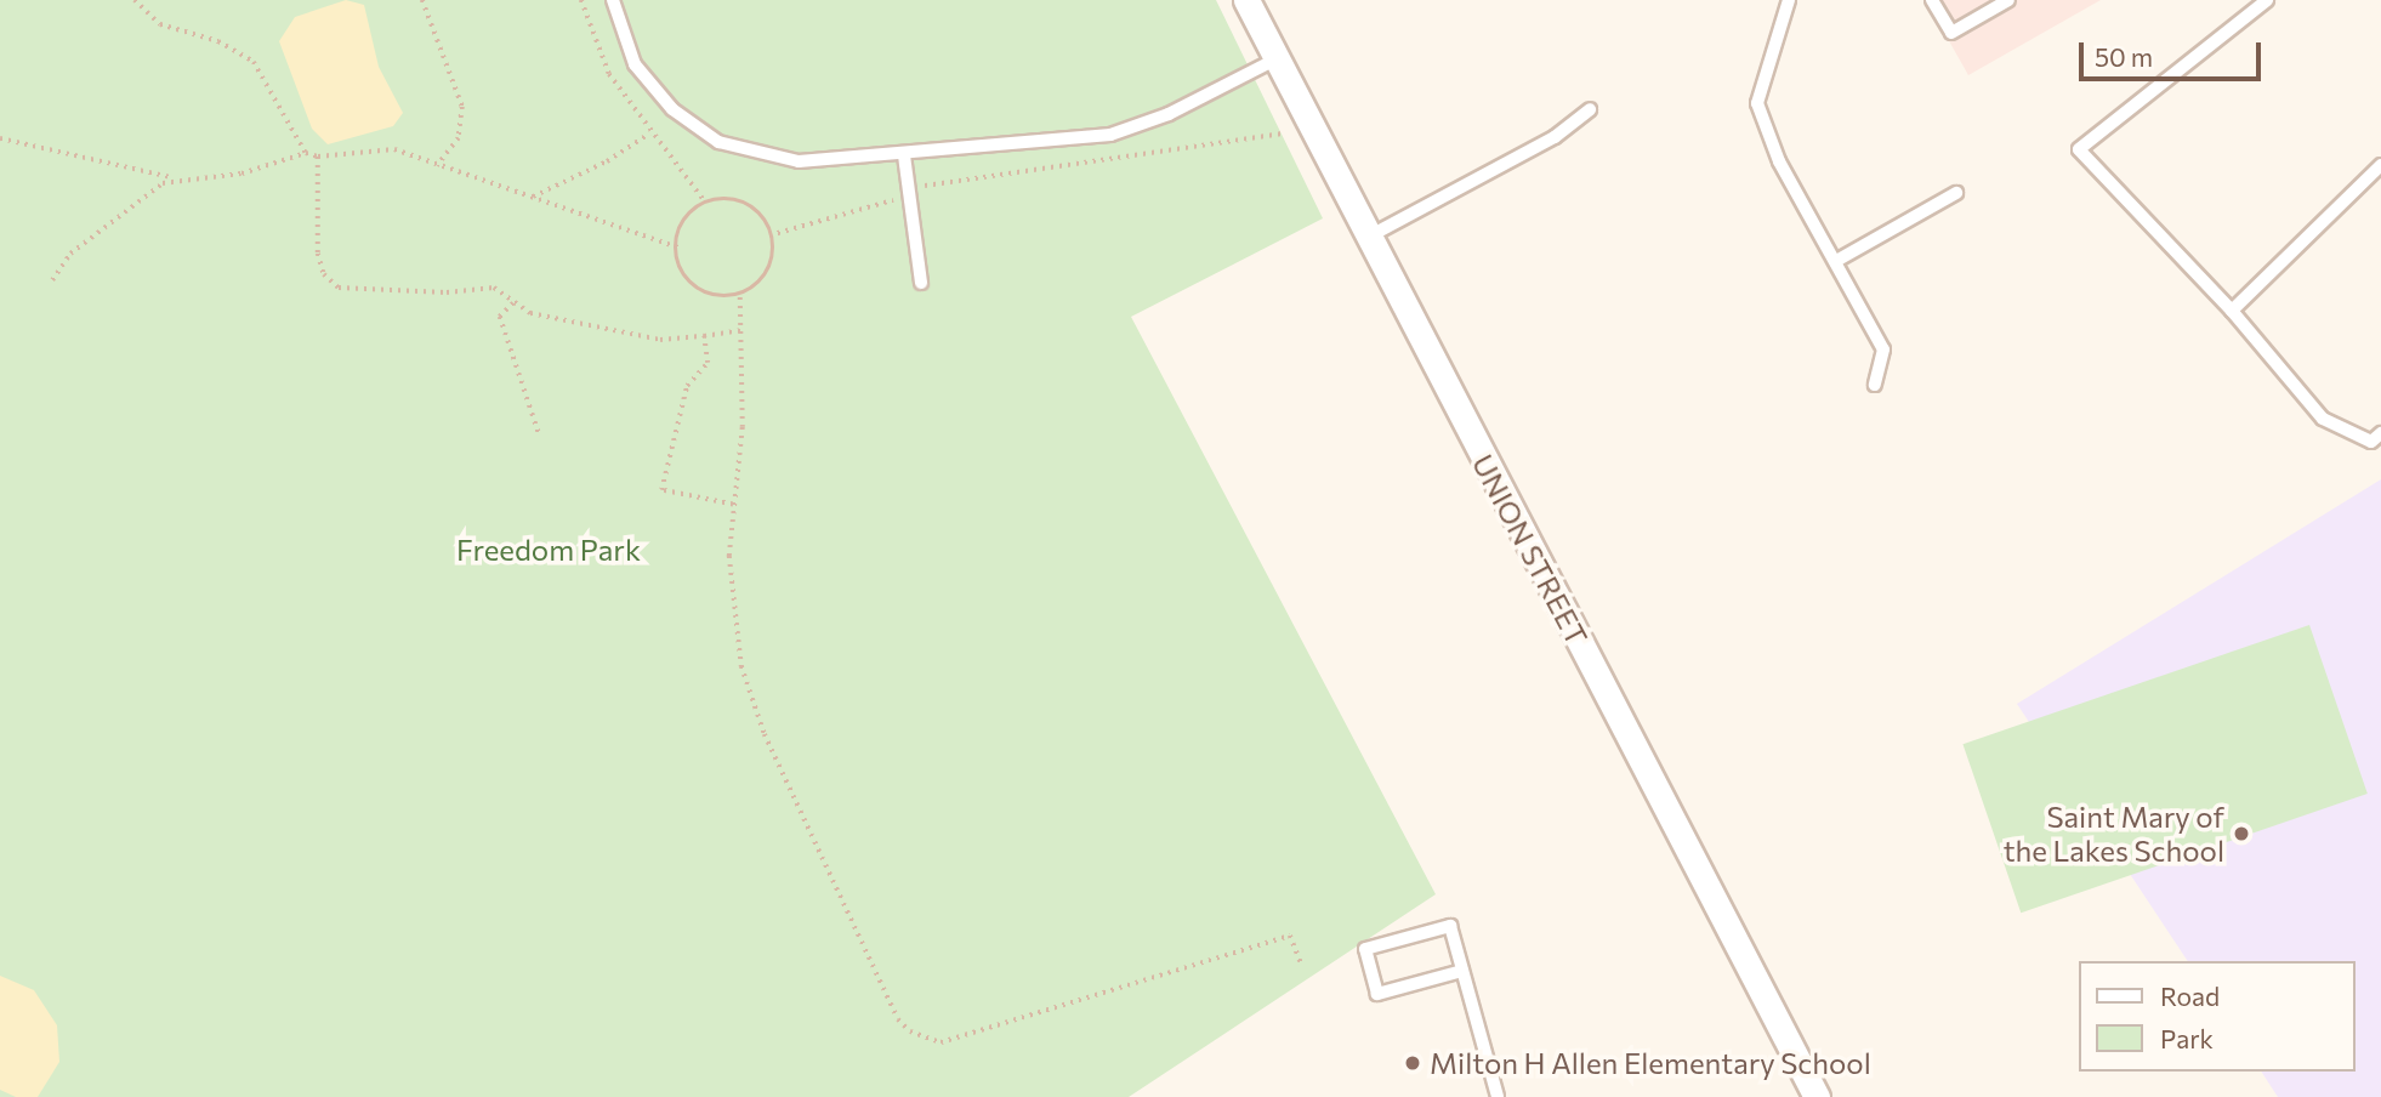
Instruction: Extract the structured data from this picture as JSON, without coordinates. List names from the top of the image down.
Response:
{
  "streets": {
    "street": ["UNION STREET"]
  },
  "parks": ["Freedom Park"],
  "places": ["Saint Mary of the Lakes School", "Milton H Allen Elementary School"],
  "legend": ["Road", "Park"],
  "scale_bar": "50 m"
}
